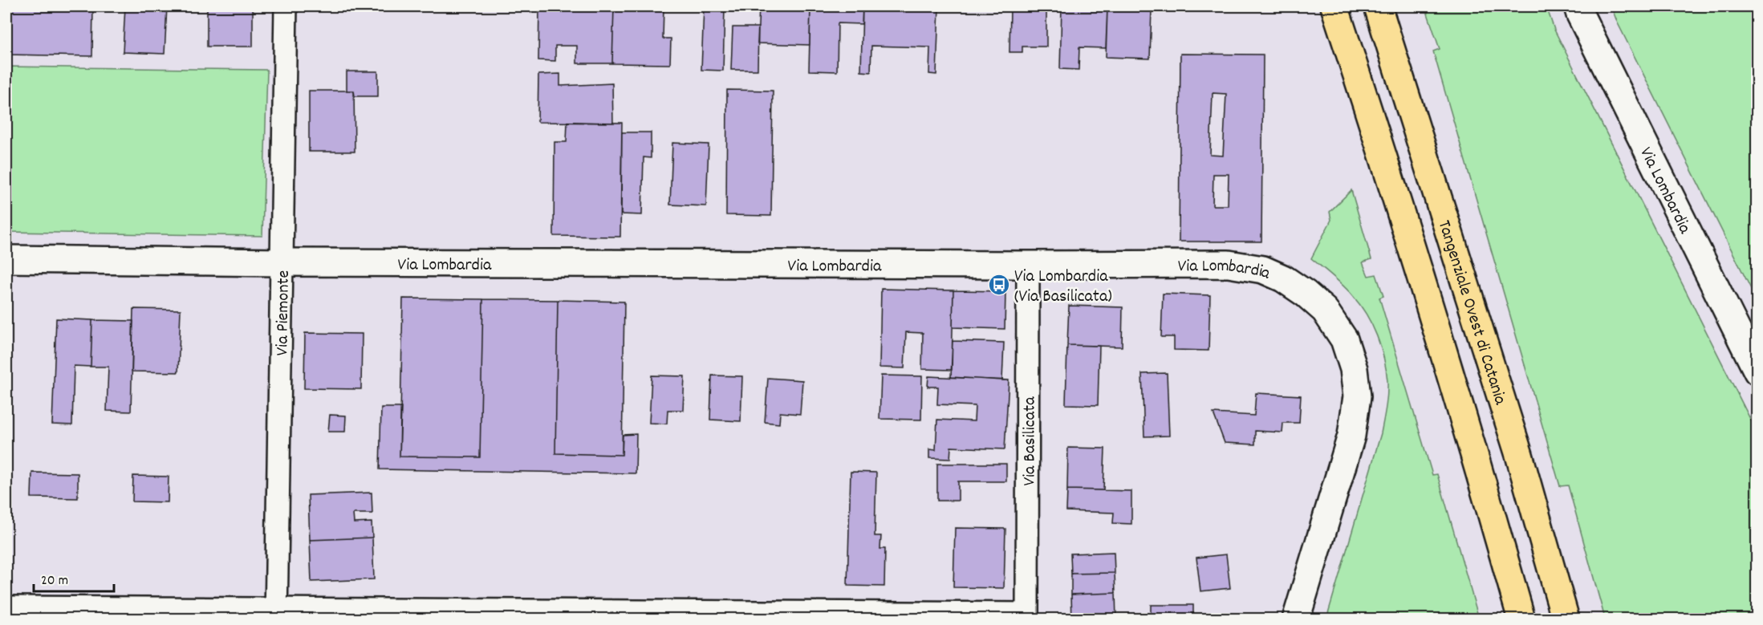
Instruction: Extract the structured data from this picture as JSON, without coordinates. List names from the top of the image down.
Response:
{
  "streets": {
    "highway": ["Tangenziale Ovest di Catania"],
    "street": ["Via Lombardia", "Via Piemonte", "Via Basilicata"]
  },
  "crossings": [
    ["Via Lombardia", "Via Piemonte"],
    ["Via Lombardia", "Via Basilicata"]
  ],
  "places": {
    "bus stop": ["Via Lombardia (Via Basilicata)"]
  },
  "scale_bar": "20 m"
}
